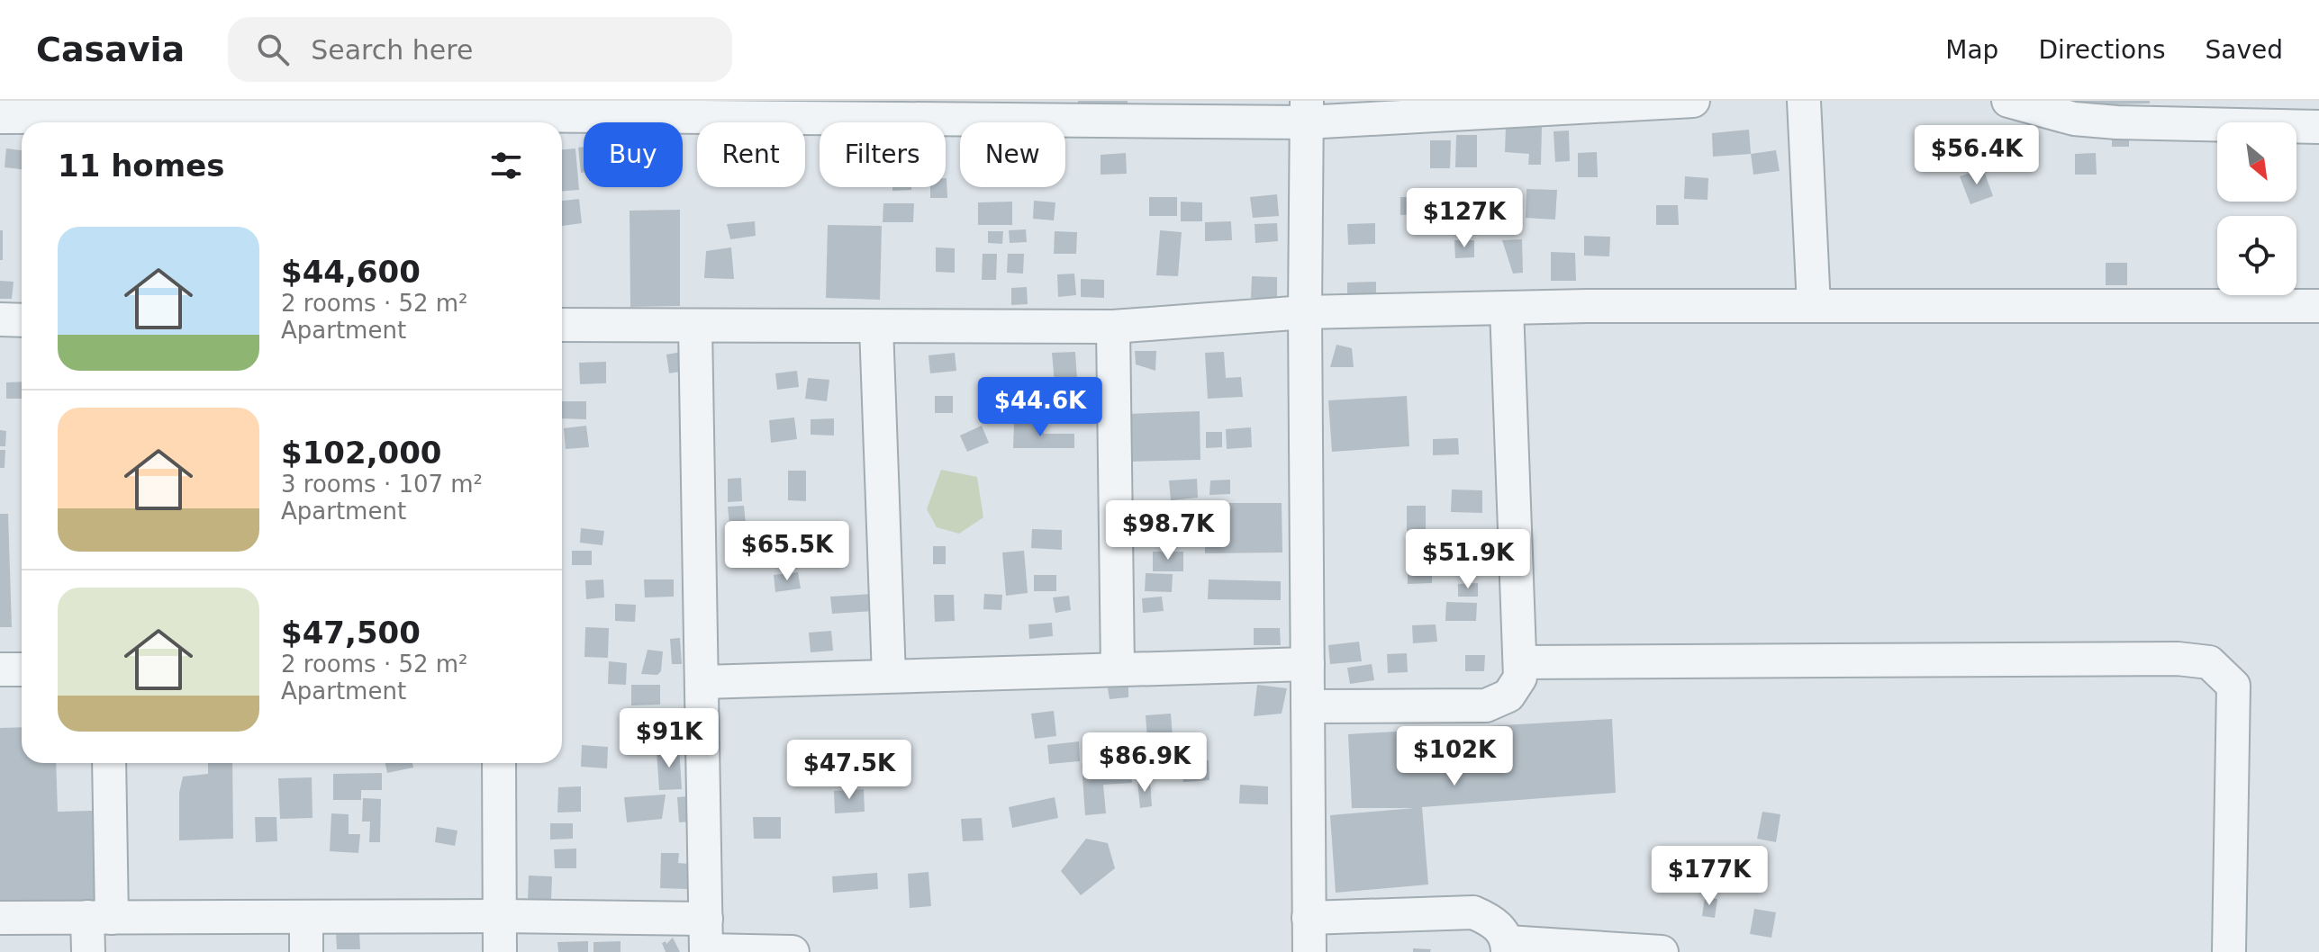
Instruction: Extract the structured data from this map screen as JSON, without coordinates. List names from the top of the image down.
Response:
{
  "north": "bottom right",
  "page": {
    "header": "Casavia",
    "search": "Search here",
    "nav": ["Map", "Directions", "Saved"],
    "chip": [
      "Buy",
      "Rent",
      "Filters",
      "New"
    ],
    "heading": "11 homes",
    "price": [
      "$56.4K",
      "$127K",
      "$44.6K",
      "$98.7K",
      "$65.5K",
      "$51.9K",
      "$91K",
      "$102K",
      "$86.9K",
      "$47.5K",
      "$177K"
    ],
    "list": [
      {
        "name": "$44,600",
        "note": "2 rooms · 52 m² · Apartment"
      },
      {
        "name": "$102,000",
        "note": "3 rooms · 107 m² · Apartment"
      },
      {
        "name": "$47,500",
        "note": "2 rooms · 52 m² · Apartment"
      }
    ]
  }
}
